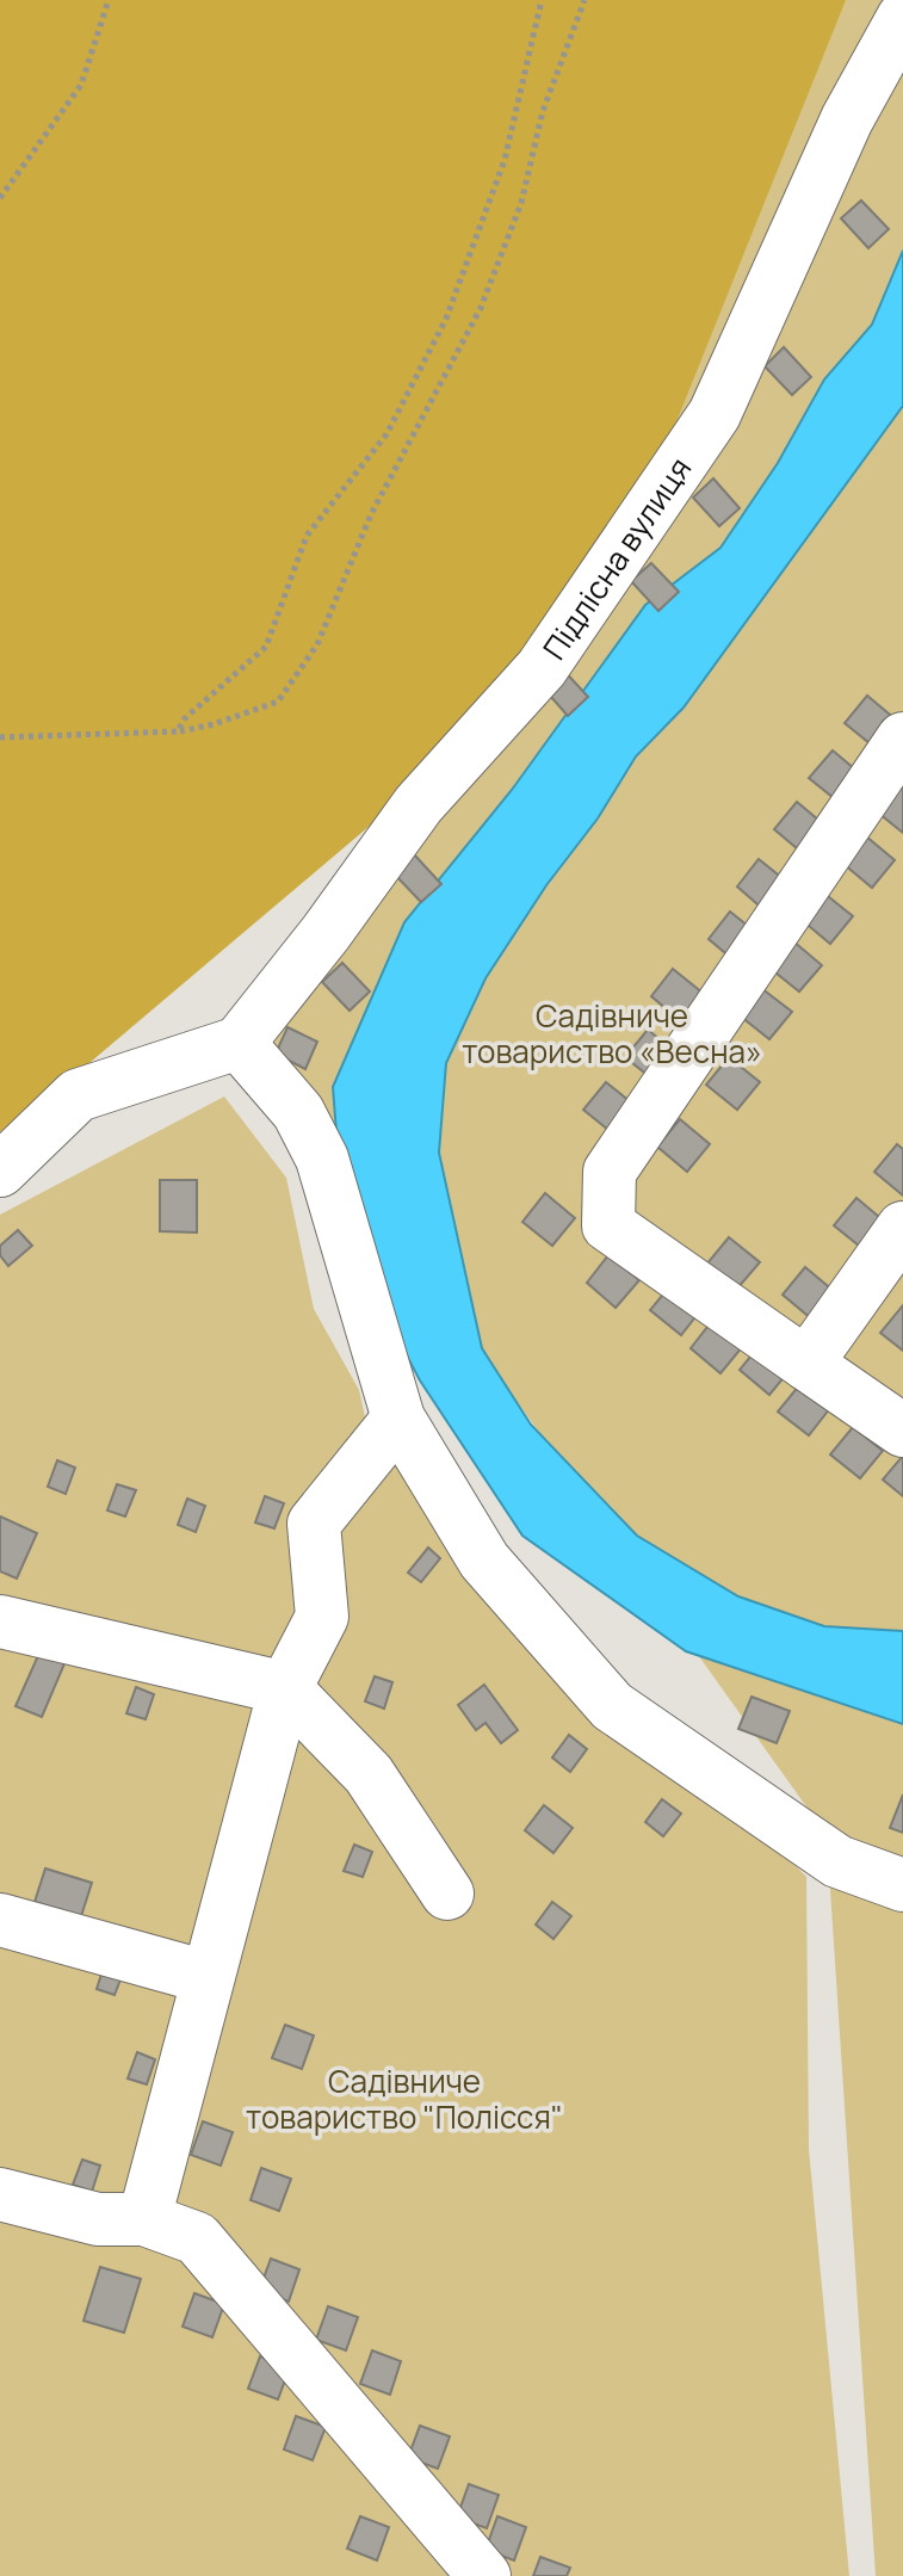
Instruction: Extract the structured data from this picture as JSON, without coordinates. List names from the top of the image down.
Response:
{
  "streets": {
    "street": ["Підлісна вулиця"]
  },
  "parks": ["Садівниче товариство «Весна»", "Садівниче товариство \"Полісся\""]
}
